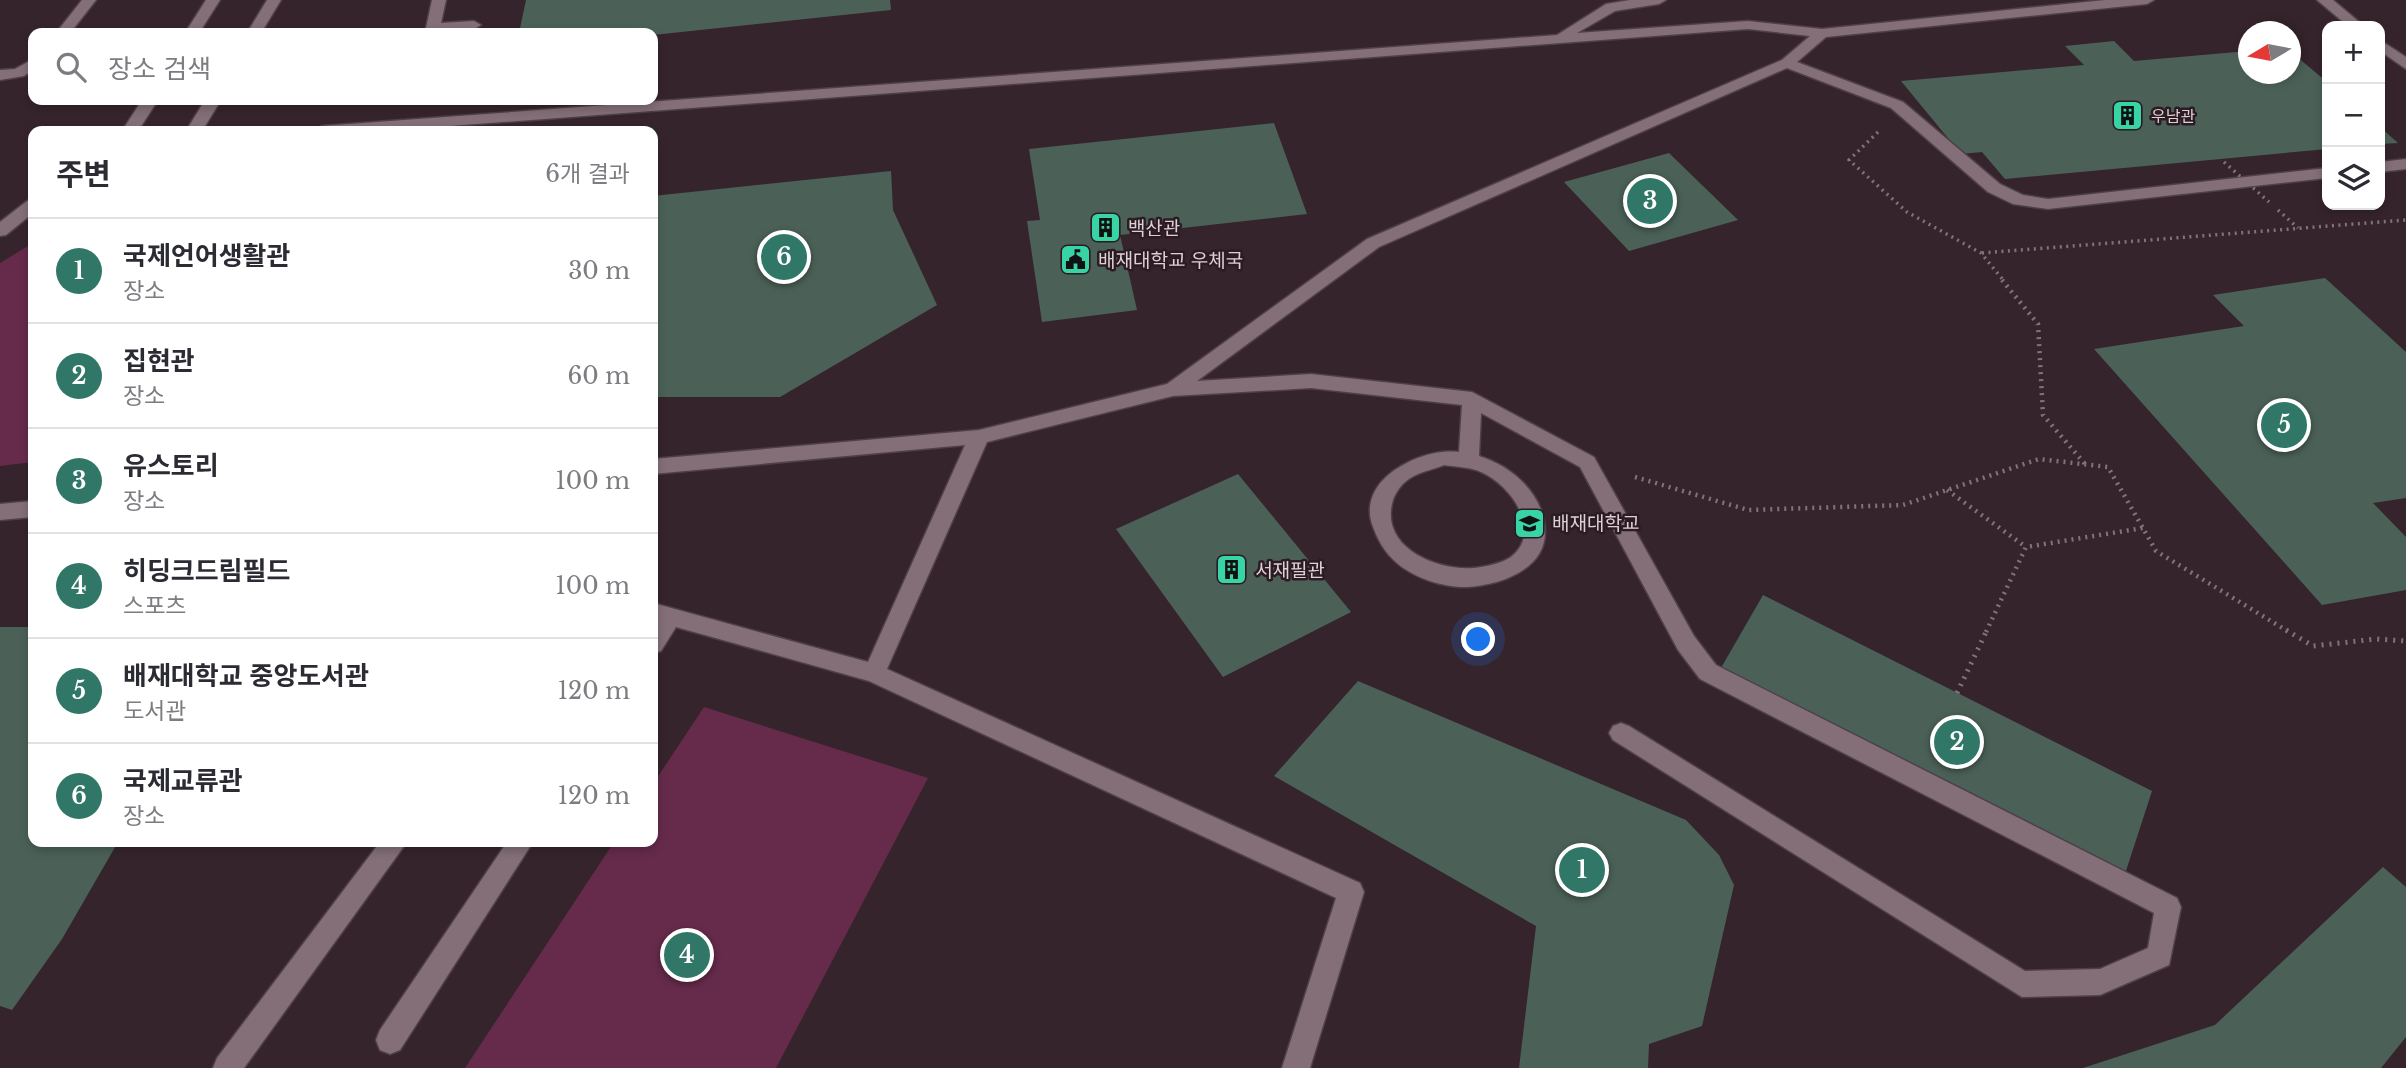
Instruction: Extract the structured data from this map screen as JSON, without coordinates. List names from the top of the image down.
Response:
{
  "places": {
    "building": ["우남관", "백산관", "서재필관"],
    "public building": ["배재대학교 우체국"],
    "school or university": ["배재대학교"]
  },
  "north": "left",
  "page": {
    "map_buttons": ["+", "−"],
    "search": "장소 검색",
    "heading": ["주변", "6개 결과"],
    "pins": [
      "3",
      "6",
      "5",
      "2",
      "1",
      "4"
    ],
    "list": [
      {
        "mark": "1",
        "name": "국제언어생활관",
        "note": "장소",
        "value": "30 m"
      },
      {
        "mark": "2",
        "name": "집현관",
        "note": "장소",
        "value": "60 m"
      },
      {
        "mark": "3",
        "name": "유스토리",
        "note": "장소",
        "value": "100 m"
      },
      {
        "mark": "4",
        "name": "히딩크드림필드",
        "note": "스포츠",
        "value": "100 m"
      },
      {
        "mark": "5",
        "name": "배재대학교 중앙도서관",
        "note": "도서관",
        "value": "120 m"
      },
      {
        "mark": "6",
        "name": "국제교류관",
        "note": "장소",
        "value": "120 m"
      }
    ]
  }
}
